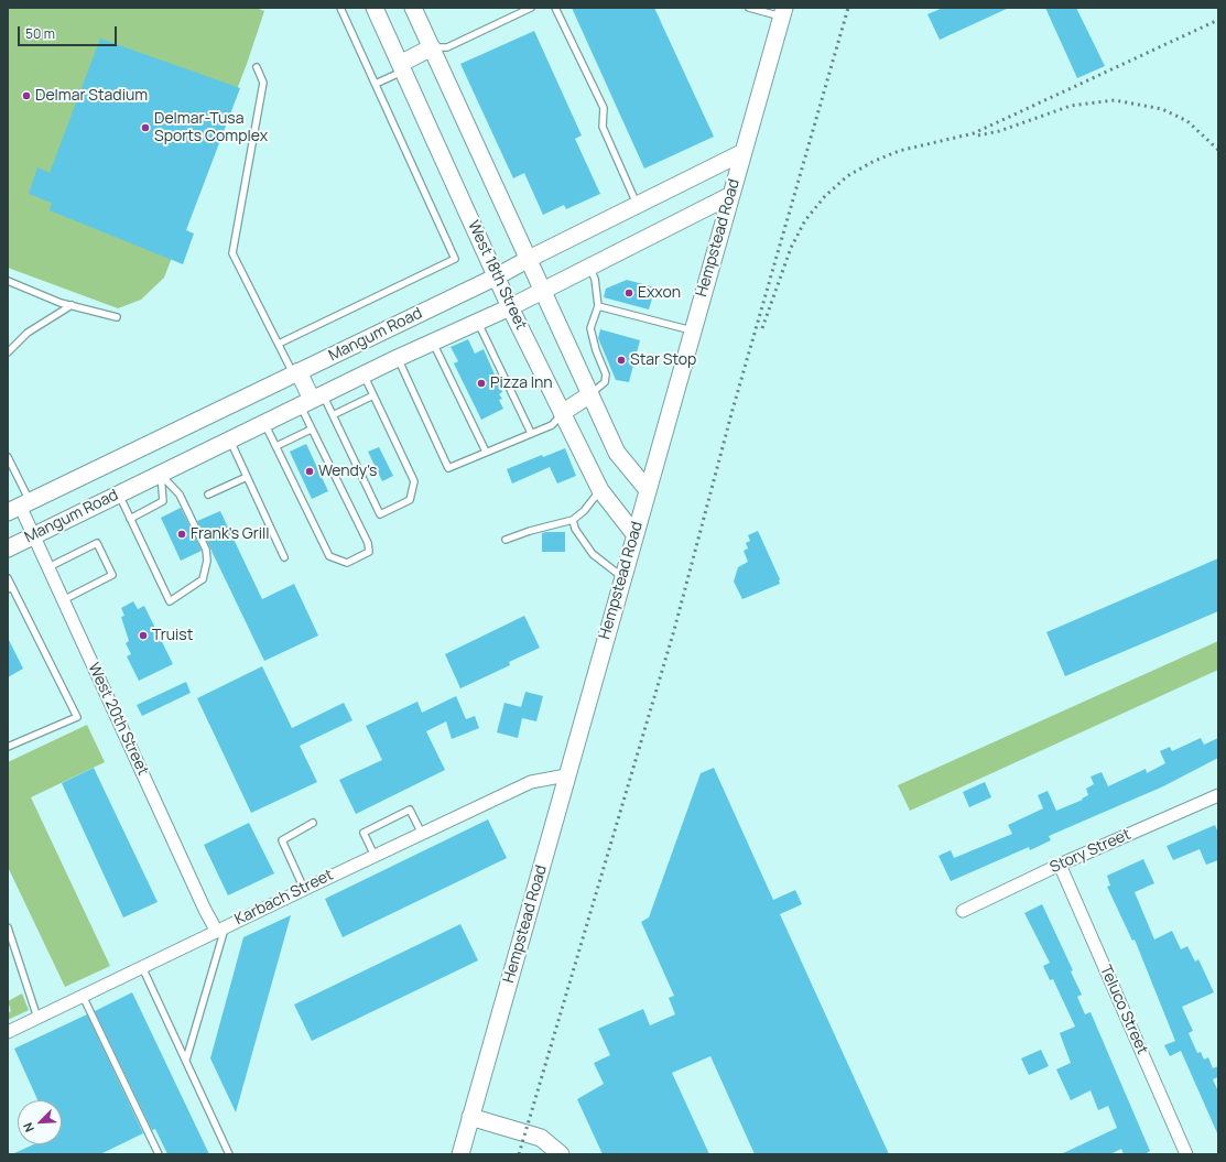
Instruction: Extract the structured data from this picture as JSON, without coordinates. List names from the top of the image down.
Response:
{
  "streets": {
    "main road": ["Hempstead Road", "West 18th Street", "Mangum Road"],
    "street": [
      "West 20th Street",
      "Story Street",
      "Karbach Street",
      "Teluco Street"
    ]
  },
  "crossings": [
    ["Hempstead Road", "West 18th Street"],
    ["Hempstead Road", "Mangum Road"],
    ["Hempstead Road", "Karbach Street"],
    ["West 18th Street", "Mangum Road"],
    ["Mangum Road", "West 20th Street"],
    ["West 20th Street", "Karbach Street"],
    ["Story Street", "Teluco Street"]
  ],
  "places": [
    "Delmar Stadium",
    "Delmar-Tusa Sports Complex",
    "Exxon",
    "Star Stop",
    "Pizza Inn",
    "Wendy's",
    "Frank's Grill",
    "Truist"
  ],
  "scale_bar": "50 m",
  "north": "bottom left"
}
